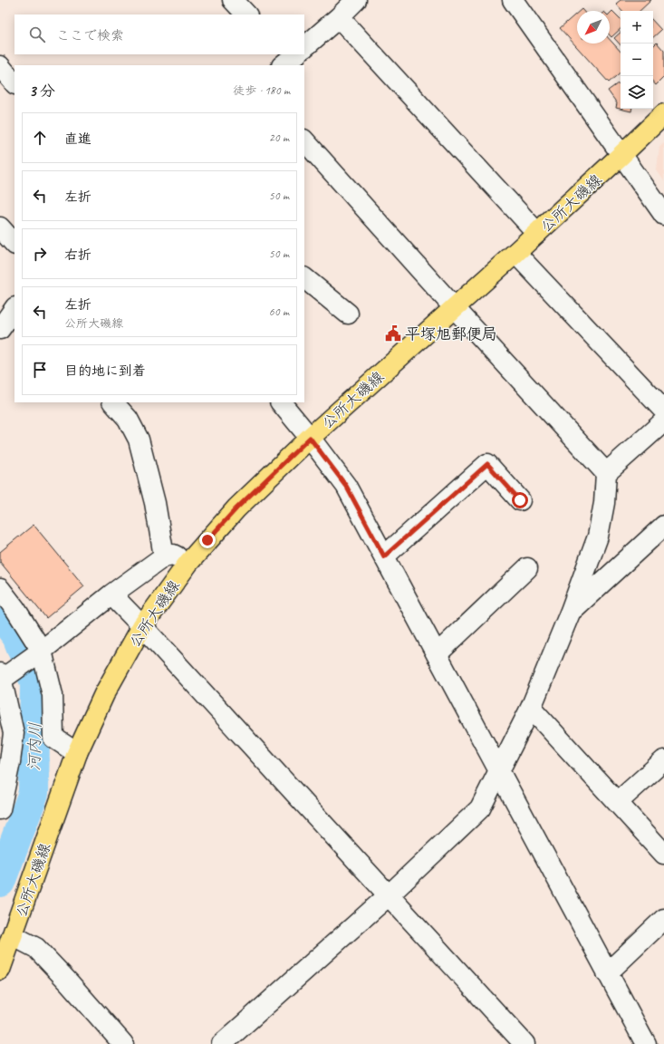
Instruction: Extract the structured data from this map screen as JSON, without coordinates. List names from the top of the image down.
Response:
{
  "streets": {
    "main road": ["公所大磯線"]
  },
  "water": ["河内川"],
  "places": {
    "public building": ["平塚旭郵便局"]
  },
  "north": "bottom left",
  "page": {
    "map_buttons": ["+", "−"],
    "search": "ここで検索",
    "heading": ["3 分", "徒歩 · 180 m"],
    "list": [
      ["直進", "20 m"],
      ["左折", "50 m"],
      ["右折", "50 m"],
      ["左折", "公所大磯線", "60 m"],
      "目的地に到着"
    ]
  }
}
